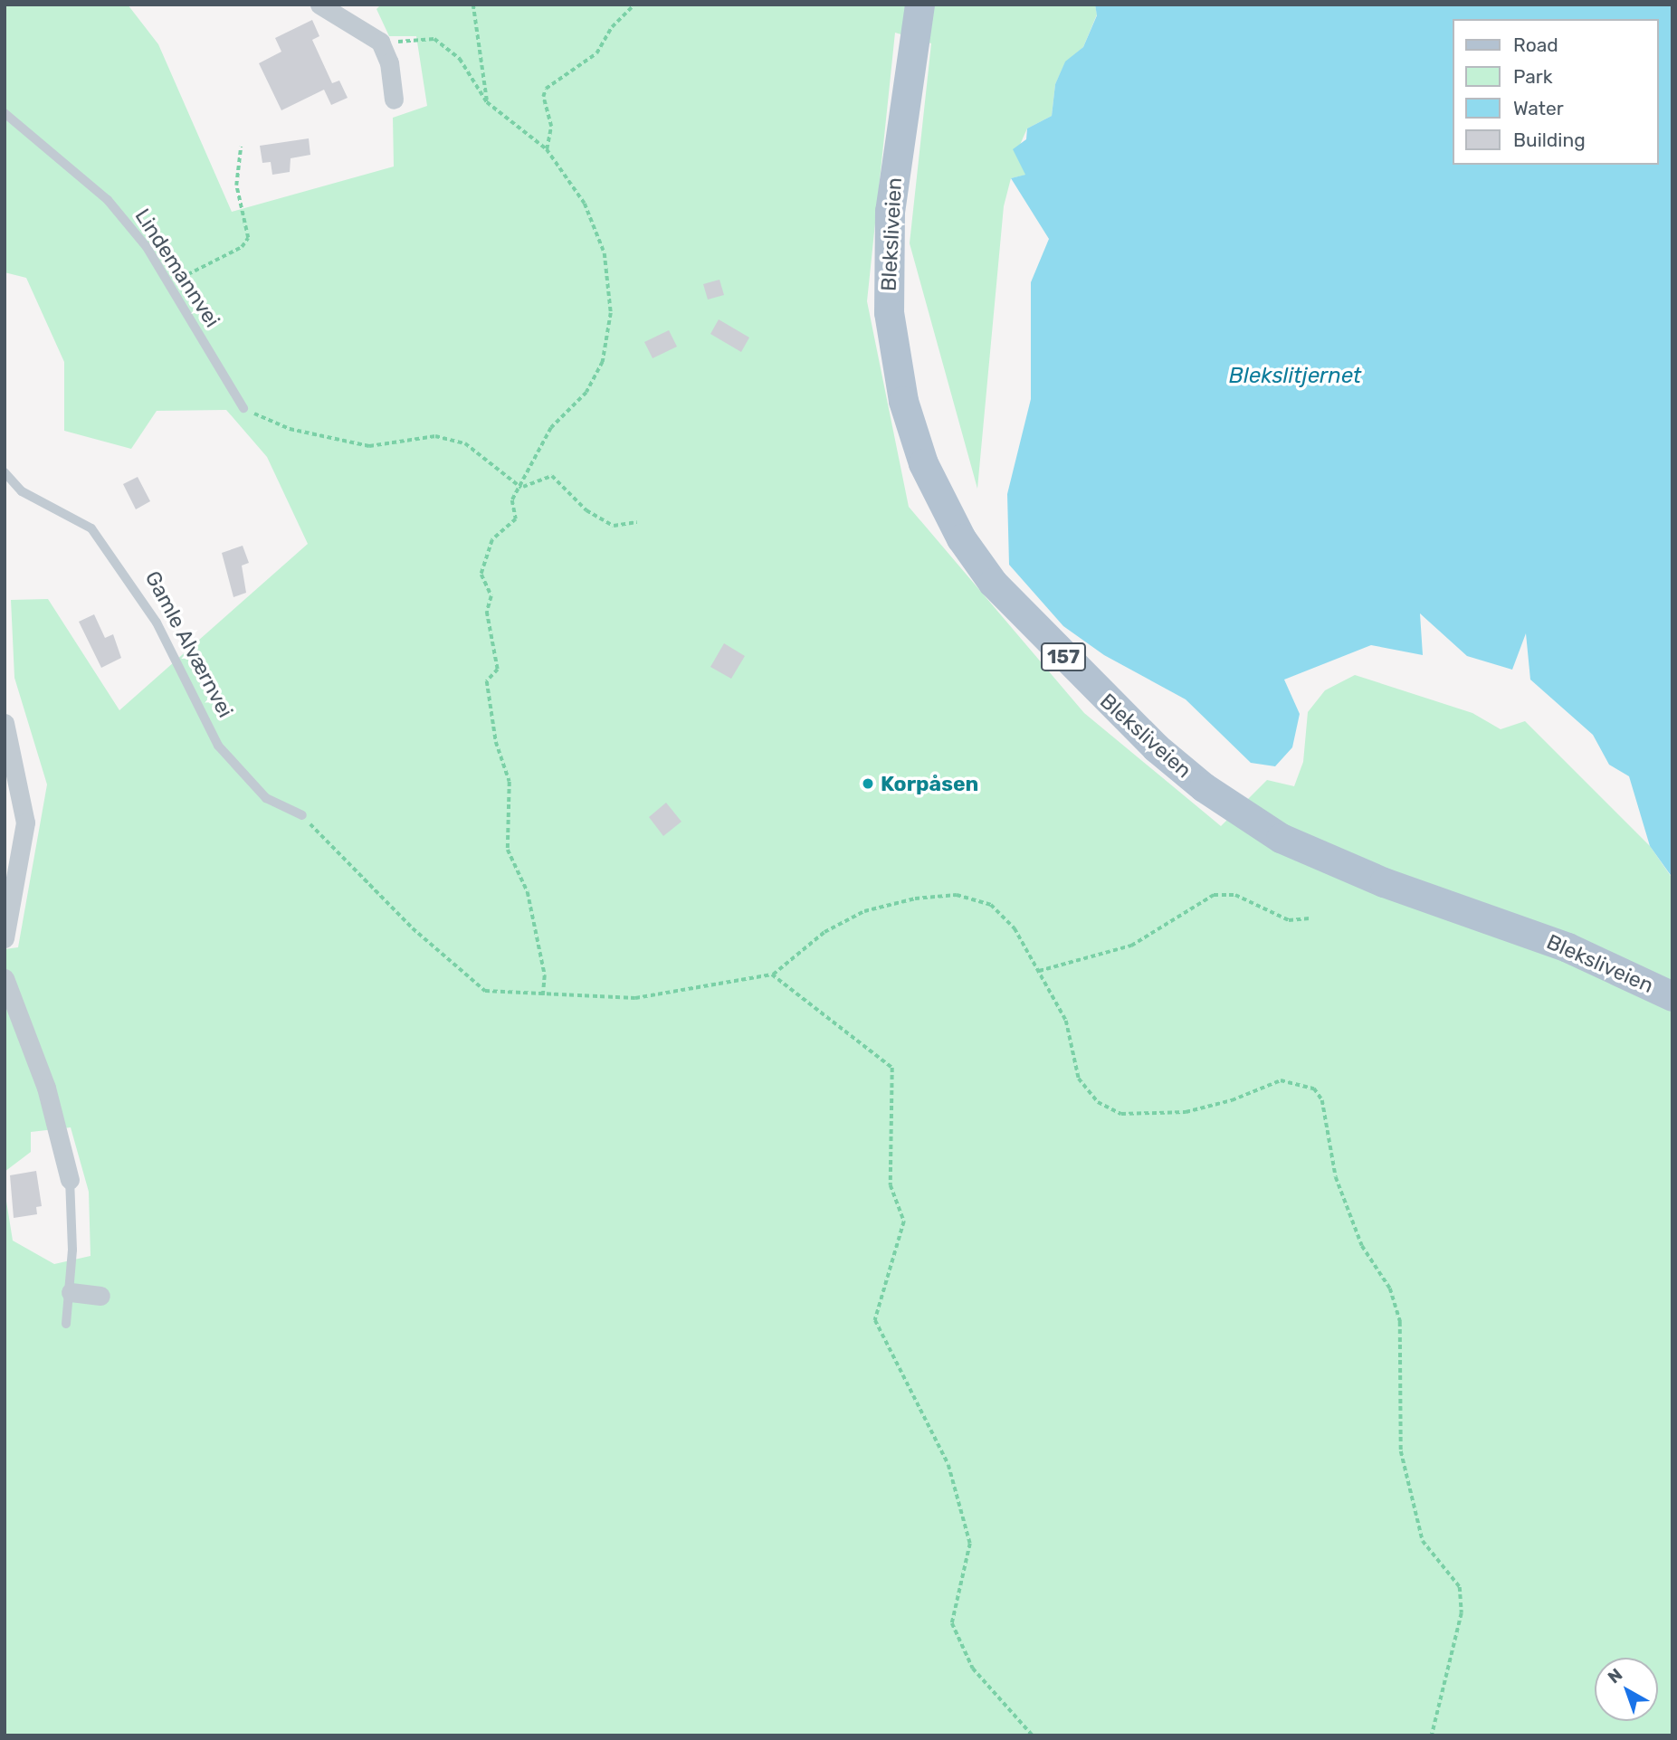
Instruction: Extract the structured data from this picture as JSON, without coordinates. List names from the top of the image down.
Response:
{
  "streets": {
    "main road": ["Bleksliveien", "157"],
    "lane": ["Lindemannvei", "Gamle Alværnvei"]
  },
  "water": ["Blekslitjernet"],
  "places": ["Korpåsen"],
  "legend": [
    "Road",
    "Park",
    "Water",
    "Building"
  ],
  "north": "top left"
}
